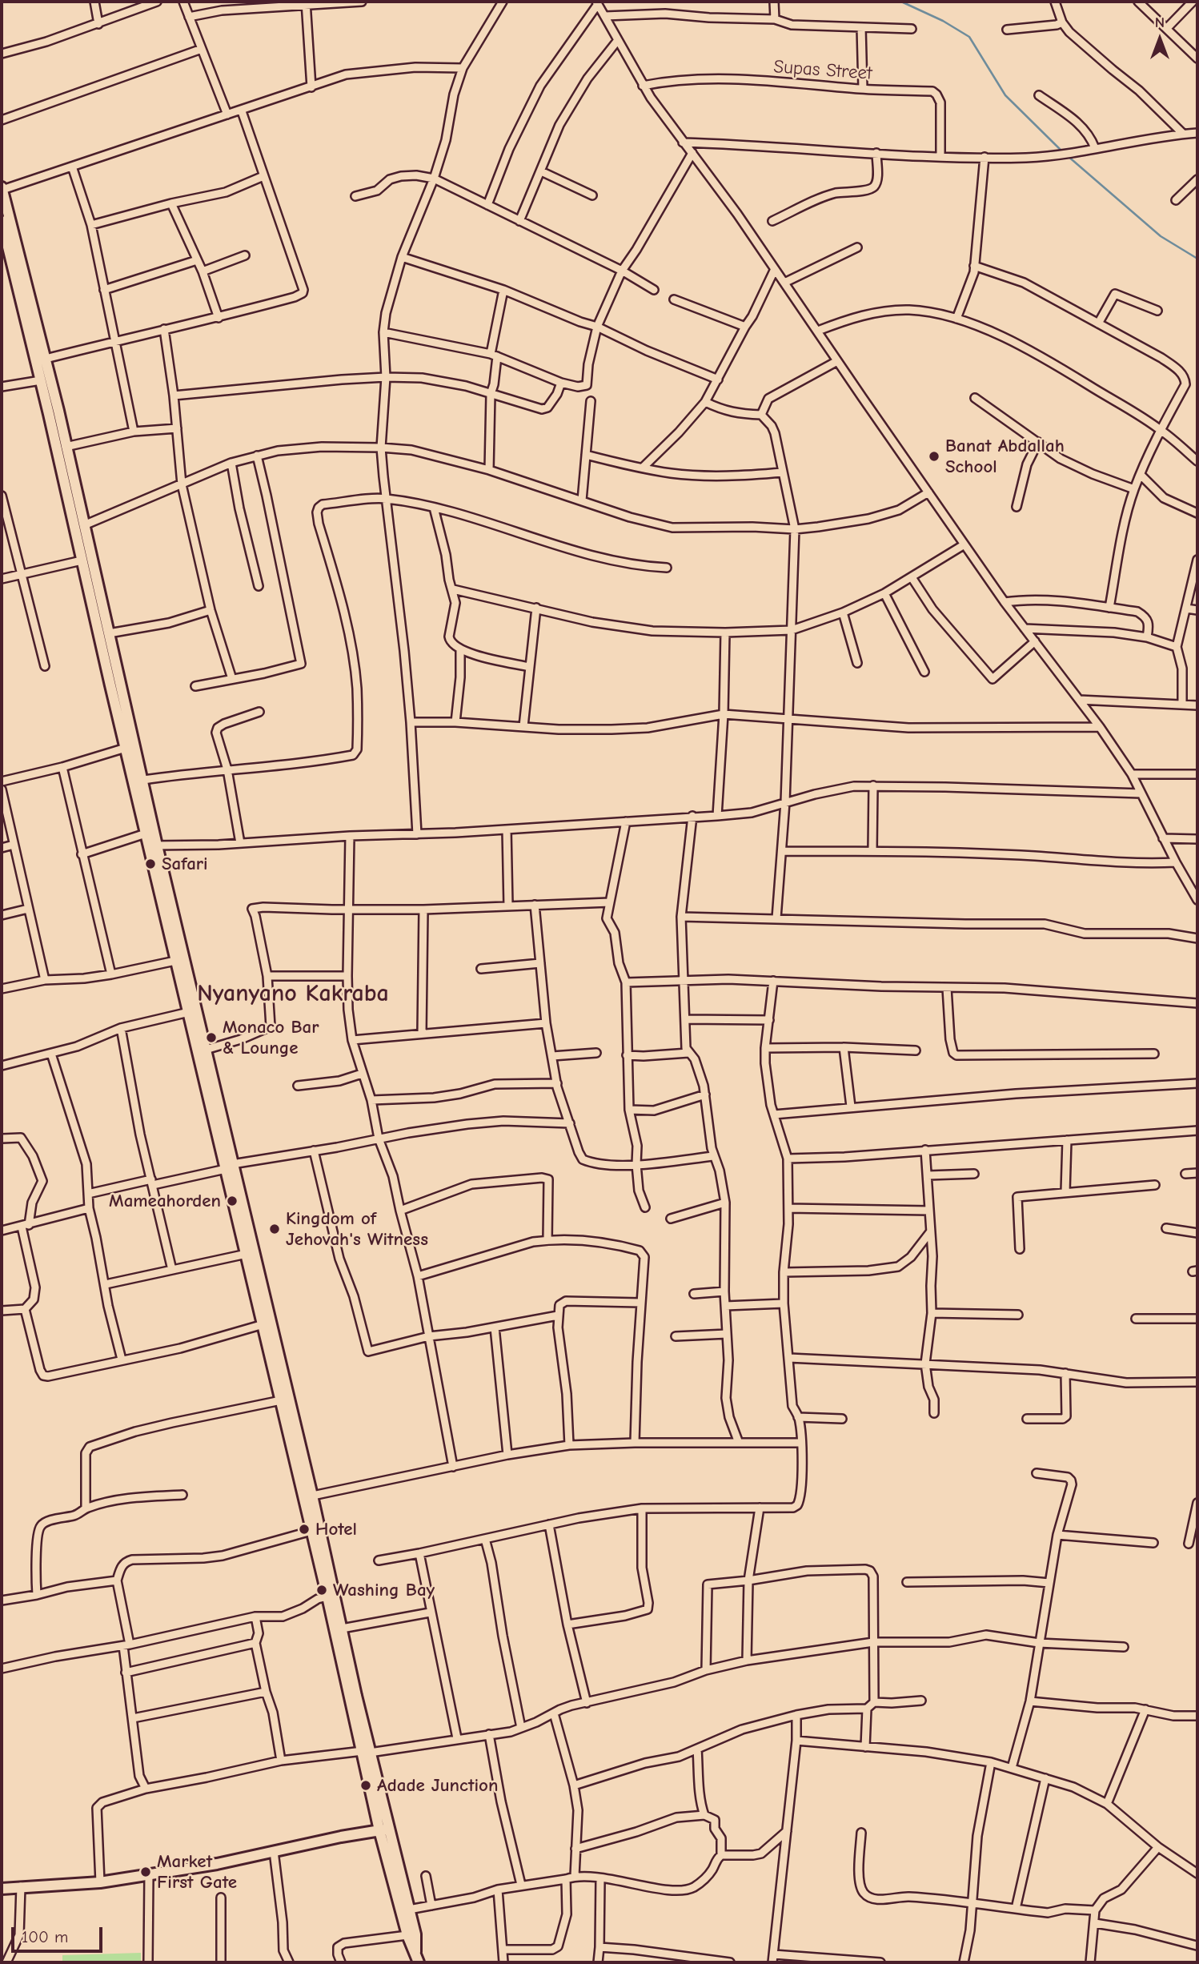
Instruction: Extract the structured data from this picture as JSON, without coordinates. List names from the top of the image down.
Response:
{
  "streets": {
    "street": ["Supas Street"]
  },
  "districts": ["Nyanyano Kakraba"],
  "places": [
    "Banat Abdallah School",
    "Safari",
    "Monaco Bar & Lounge",
    "Mameahorden",
    "Kingdom of Jehovah's Witness",
    "Hotel",
    "Washing Bay",
    "Adade Junction",
    "Market First Gate"
  ],
  "scale_bar": "100 m",
  "north": "top"
}
